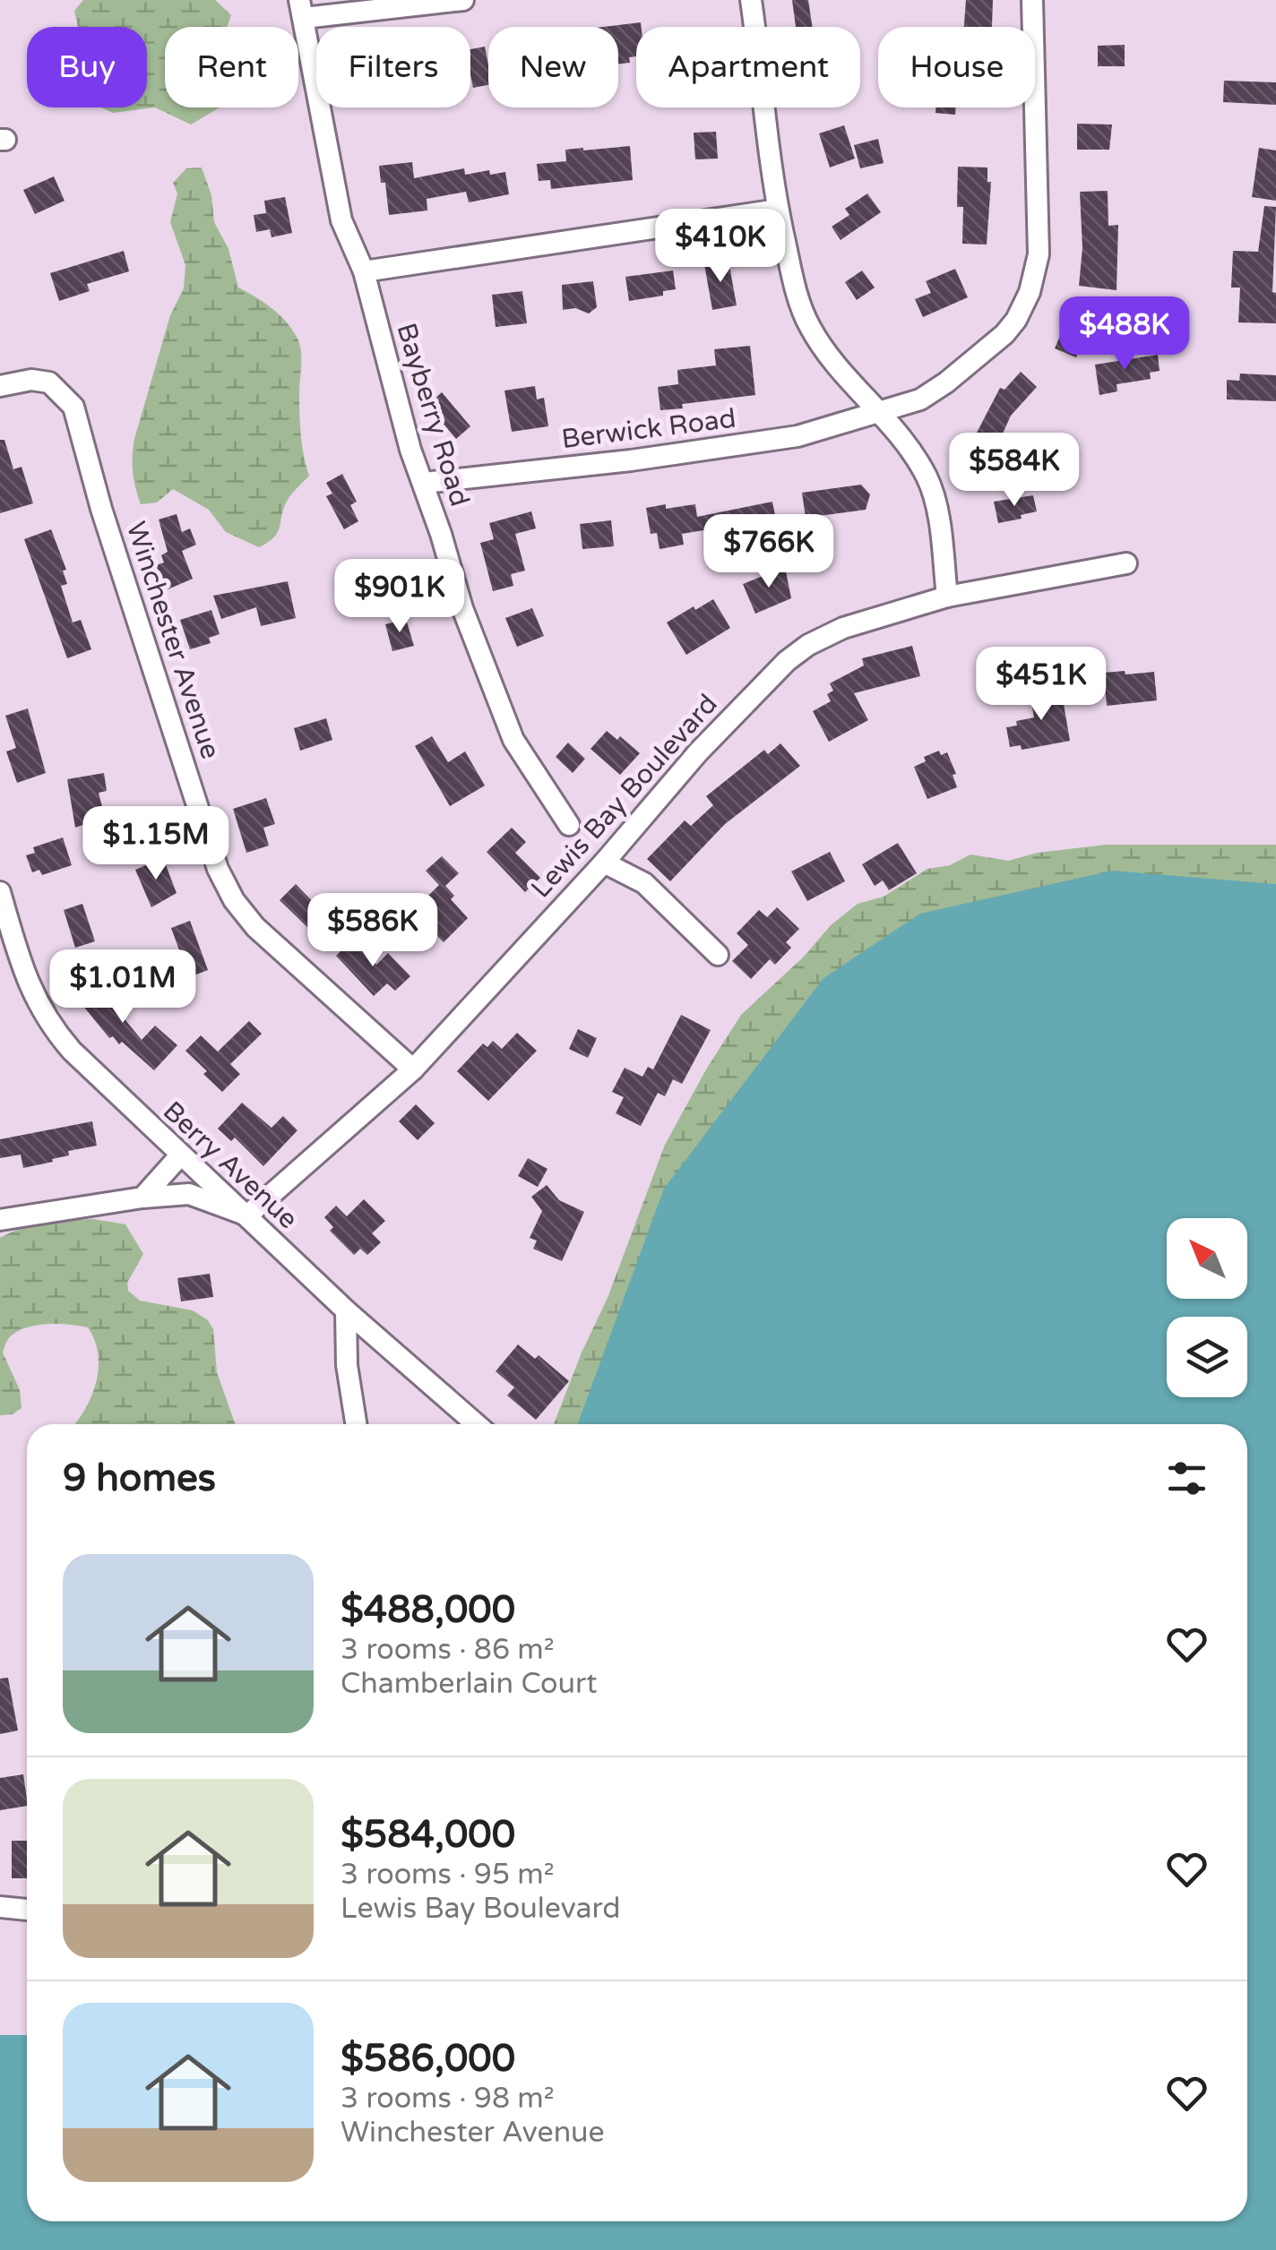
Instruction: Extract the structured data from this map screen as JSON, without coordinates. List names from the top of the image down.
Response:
{
  "streets": {
    "street": [
      "Bayberry Road",
      "Berwick Road",
      "Winchester Avenue",
      "Lewis Bay Boulevard",
      "Berry Avenue"
    ]
  },
  "crossings": [
    ["Bayberry Road", "Berwick Road"],
    ["Winchester Avenue", "Lewis Bay Boulevard"],
    ["Lewis Bay Boulevard", "Berry Avenue"]
  ],
  "north": "top left",
  "page": {
    "chip": [
      "Buy",
      "Rent",
      "Filters",
      "New",
      "Apartment",
      "House"
    ],
    "price": [
      "$410K",
      "$488K",
      "$584K",
      "$766K",
      "$901K",
      "$451K",
      "$1.15M",
      "$586K",
      "$1.01M"
    ],
    "heading": "9 homes",
    "list": [
      {
        "name": "$488,000",
        "note": "3 rooms · 86 m² · Chamberlain Court"
      },
      {
        "name": "$584,000",
        "note": "3 rooms · 95 m² · Lewis Bay Boulevard"
      },
      {
        "name": "$586,000",
        "note": "3 rooms · 98 m² · Winchester Avenue"
      }
    ]
  }
}
